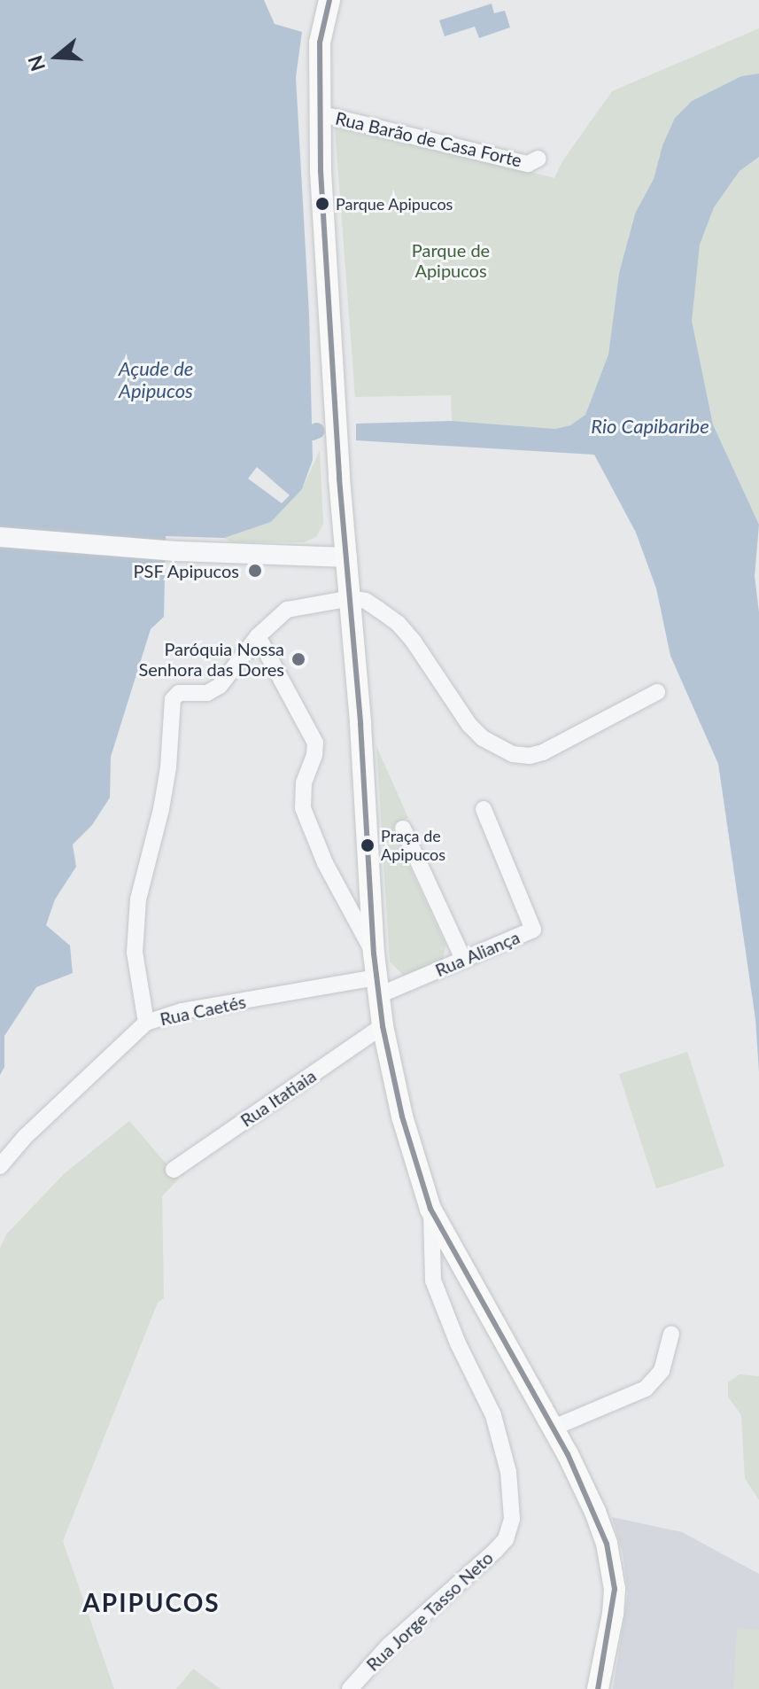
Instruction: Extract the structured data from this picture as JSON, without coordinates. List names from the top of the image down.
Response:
{
  "streets": {
    "street": [
      "Rua Barão de Casa Forte",
      "Rua Aliança",
      "Rua Caetés",
      "Rua Itatiaia",
      "Rua Jorge Tasso Neto"
    ]
  },
  "crossings": [
    ["Rua Aliança", "Rua Caetés"],
    ["Rua Aliança", "Rua Itatiaia"],
    ["Rua Caetés", "Rua Itatiaia"]
  ],
  "districts": ["APIPUCOS"],
  "water": ["Açude de Apipucos", "Rio Capibaribe"],
  "parks": ["Parque de Apipucos"],
  "places": [
    "Parque Apipucos",
    "PSF Apipucos",
    "Paróquia Nossa Senhora das Dores",
    "Praça de Apipucos"
  ],
  "north": "left"
}
